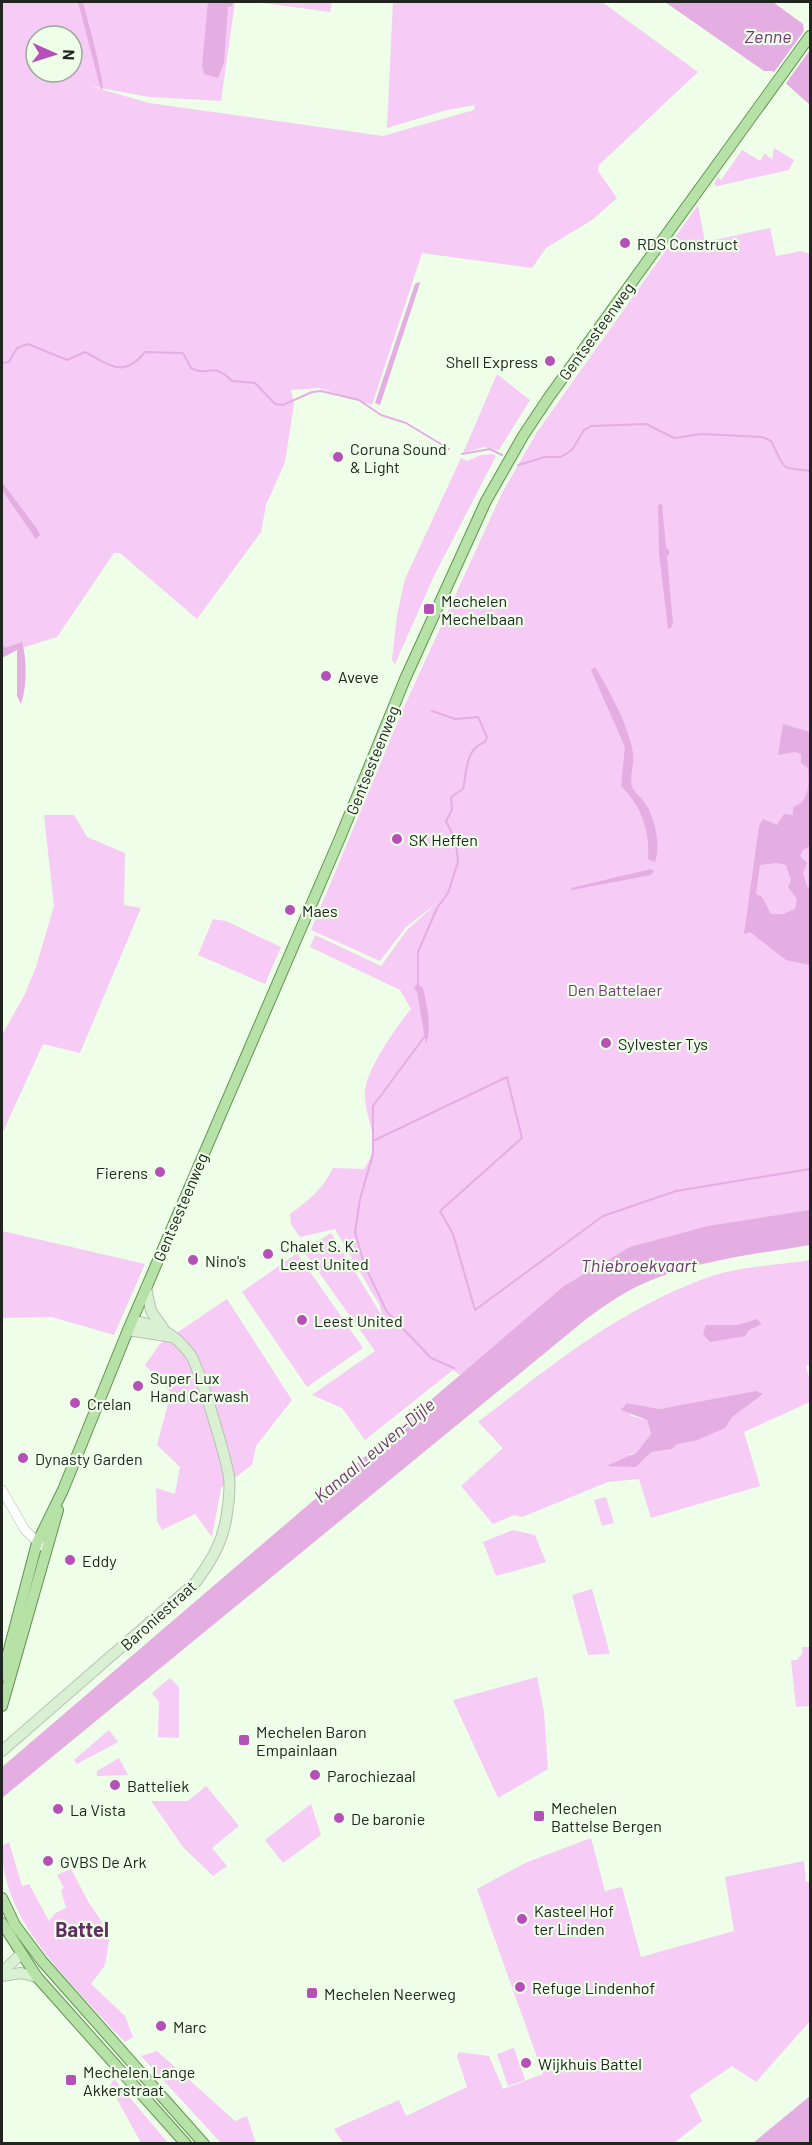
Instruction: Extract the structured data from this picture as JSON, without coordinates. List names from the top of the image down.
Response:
{
  "streets": {
    "main road": ["Gentsesteenweg", "Baroniestraat"]
  },
  "crossings": [
    ["Gentsesteenweg", "Baroniestraat"]
  ],
  "districts": ["Battel"],
  "water": ["Zenne", "Thiebroekvaart", "Kanaal Leuven-Dijle"],
  "parks": ["Den Battelaer"],
  "places": {
    "other": [
      "RDS Construct",
      "Shell Express",
      "Coruna Sound & Light",
      "Aveve",
      "SK Heffen",
      "Maes",
      "Sylvester Tys",
      "Fierens",
      "Chalet S. K. Leest United",
      "Nino's",
      "Leest United",
      "Super Lux Hand Carwash",
      "Crelan",
      "Dynasty Garden",
      "Eddy",
      "Parochiezaal",
      "Batteliek",
      "La Vista",
      "De baronie",
      "GVBS De Ark",
      "Kasteel Hof ter Linden",
      "Refuge Lindenhof",
      "Marc",
      "Wijkhuis Battel"
    ],
    "transit": [
      "Mechelen Mechelbaan",
      "Mechelen Baron Empainlaan",
      "Mechelen Battelse Bergen",
      "Mechelen Neerweg",
      "Mechelen Lange Akkerstraat"
    ]
  },
  "north": "right"
}
